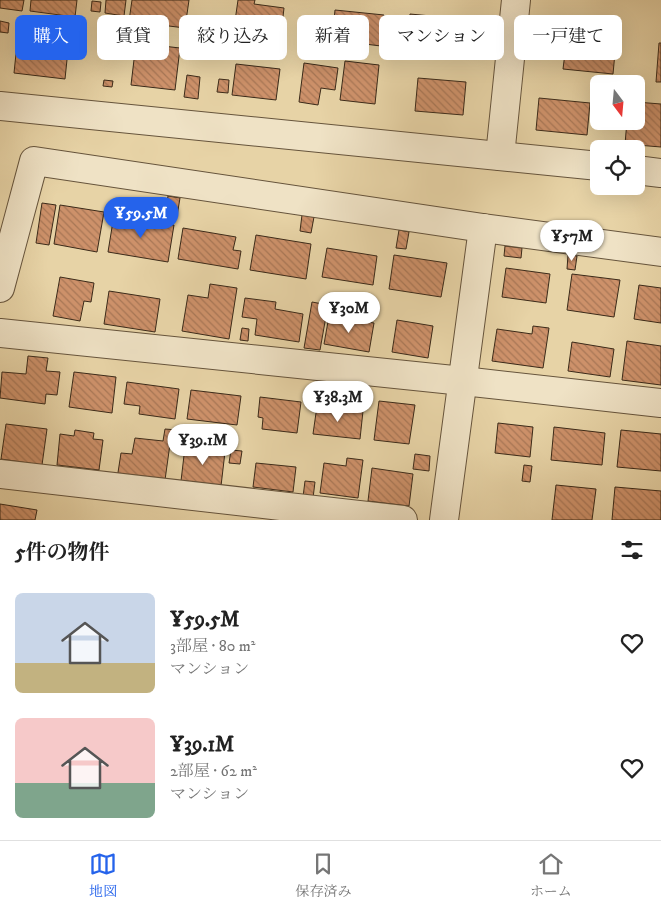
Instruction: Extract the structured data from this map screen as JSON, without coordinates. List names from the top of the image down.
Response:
{
  "north": "bottom",
  "page": {
    "chip": [
      "購入",
      "賃貸",
      "絞り込み",
      "新着",
      "マンション",
      "一戸建て"
    ],
    "price": [
      "¥59.5M",
      "¥57M",
      "¥30M",
      "¥38.3M",
      "¥39.1M"
    ],
    "heading": "5件の物件",
    "list": [
      {
        "name": "¥59.5M",
        "note": "3部屋 · 80 m² · マンション"
      },
      {
        "name": "¥39.1M",
        "note": "2部屋 · 62 m² · マンション"
      }
    ],
    "tabs": ["地図", "保存済み", "ホーム"]
  }
}
